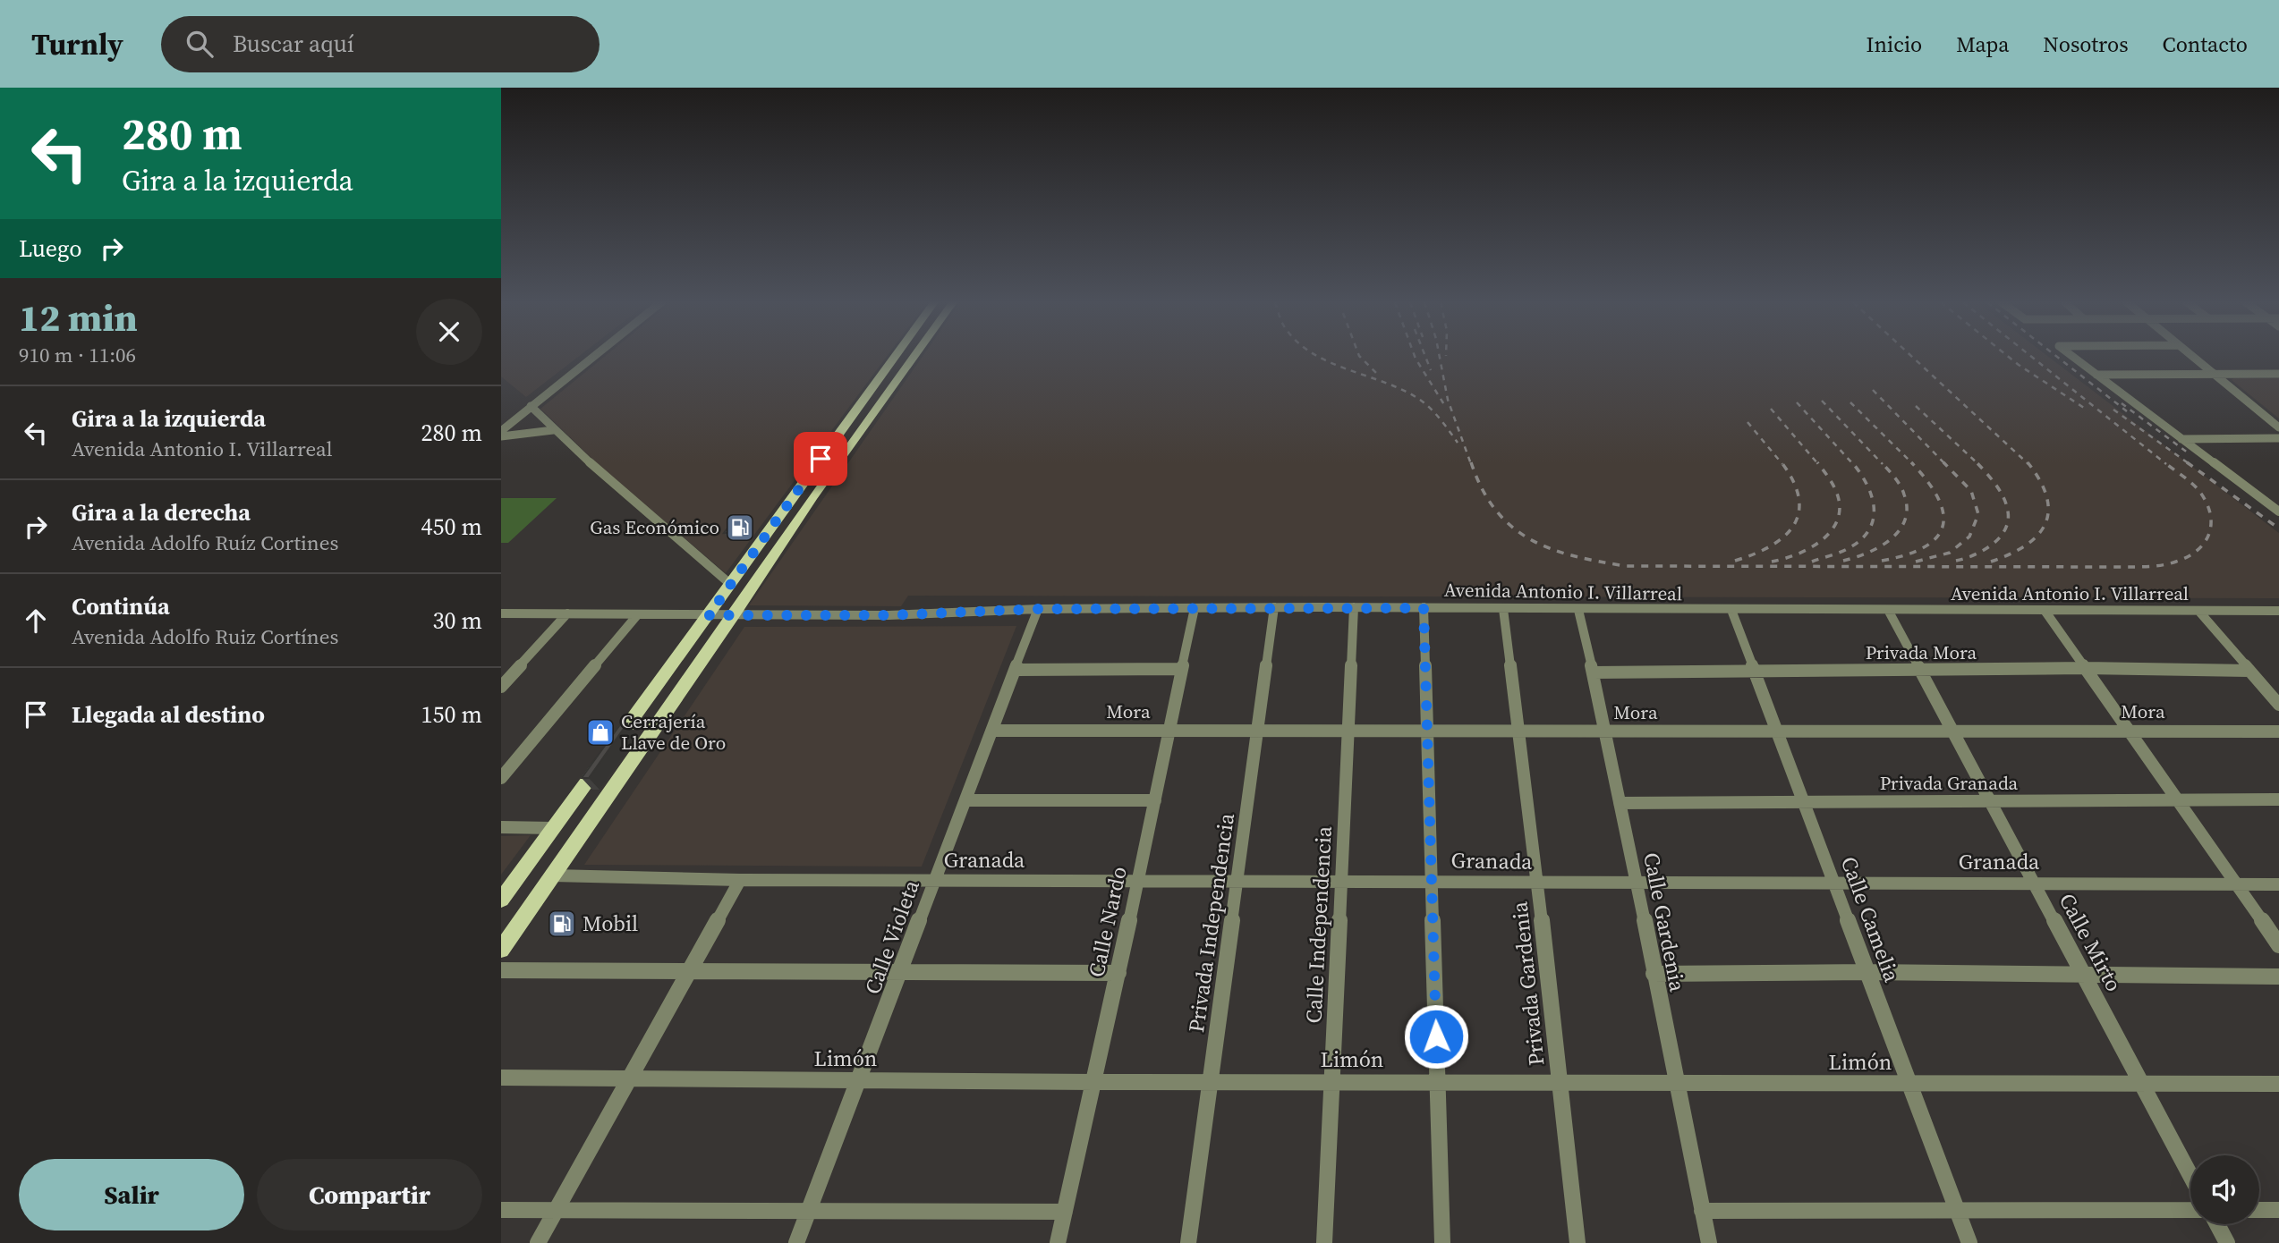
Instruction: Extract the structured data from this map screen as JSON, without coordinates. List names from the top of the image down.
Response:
{
  "streets": {
    "street": [
      "Avenida Antonio I. Villarreal",
      "Privada Mora",
      "Mora",
      "Privada Granada",
      "Granada",
      "Calle Camelia",
      "Calle Nardo",
      "Calle Gardenia",
      "Privada Independencia",
      "Calle Independencia",
      "Calle Violeta",
      "Calle Mirto",
      "Privada Gardenia",
      "Limón"
    ]
  },
  "crossings": [
    ["Avenida Antonio I. Villarreal", "Calle Camelia"],
    ["Avenida Antonio I. Villarreal", "Calle Nardo"],
    ["Avenida Antonio I. Villarreal", "Calle Gardenia"],
    ["Avenida Antonio I. Villarreal", "Privada Independencia"],
    ["Avenida Antonio I. Villarreal", "Calle Independencia"],
    ["Avenida Antonio I. Villarreal", "Calle Violeta"],
    ["Avenida Antonio I. Villarreal", "Calle Mirto"],
    ["Avenida Antonio I. Villarreal", "Privada Gardenia"],
    ["Privada Mora", "Calle Camelia"],
    ["Privada Mora", "Calle Gardenia"],
    ["Privada Mora", "Calle Mirto"],
    ["Mora", "Calle Camelia"],
    ["Mora", "Calle Nardo"],
    ["Mora", "Calle Gardenia"],
    ["Mora", "Privada Independencia"],
    ["Mora", "Calle Independencia"],
    ["Mora", "Calle Violeta"],
    ["Mora", "Calle Mirto"],
    ["Mora", "Privada Gardenia"],
    ["Privada Granada", "Calle Camelia"],
    ["Privada Granada", "Calle Gardenia"],
    ["Privada Granada", "Calle Mirto"],
    ["Granada", "Calle Camelia"],
    ["Granada", "Calle Nardo"],
    ["Granada", "Calle Gardenia"],
    ["Granada", "Privada Independencia"],
    ["Granada", "Calle Independencia"],
    ["Granada", "Calle Violeta"],
    ["Granada", "Calle Mirto"],
    ["Granada", "Privada Gardenia"],
    ["Calle Camelia", "Limón"],
    ["Calle Nardo", "Limón"],
    ["Calle Gardenia", "Limón"],
    ["Privada Independencia", "Limón"],
    ["Calle Independencia", "Limón"],
    ["Calle Violeta", "Limón"],
    ["Calle Mirto", "Limón"],
    ["Privada Gardenia", "Limón"]
  ],
  "places": {
    "fuel station": ["Gas Económico", "Mobil"],
    "shop": ["Cerrajería Llave de Oro"]
  },
  "page": {
    "header": "Turnly",
    "search": "Buscar aquí",
    "nav": [
      "Inicio",
      "Mapa",
      "Nosotros",
      "Contacto"
    ],
    "turn": ["280 m", "Gira a la izquierda"],
    "then": "Luego",
    "heading": ["12 min", "910 m · 11:06"],
    "list": [
      {
        "name": "Gira a la izquierda",
        "note": "Avenida Antonio I. Villarreal",
        "value": "280 m"
      },
      {
        "name": "Gira a la derecha",
        "note": "Avenida Adolfo Ruíz Cortines",
        "value": "450 m"
      },
      {
        "name": "Continúa",
        "note": "Avenida Adolfo Ruiz Cortínes",
        "value": "30 m"
      },
      {
        "name": "Llegada al destino",
        "value": "150 m"
      }
    ],
    "buttons": ["Salir", "Compartir"]
  }
}
